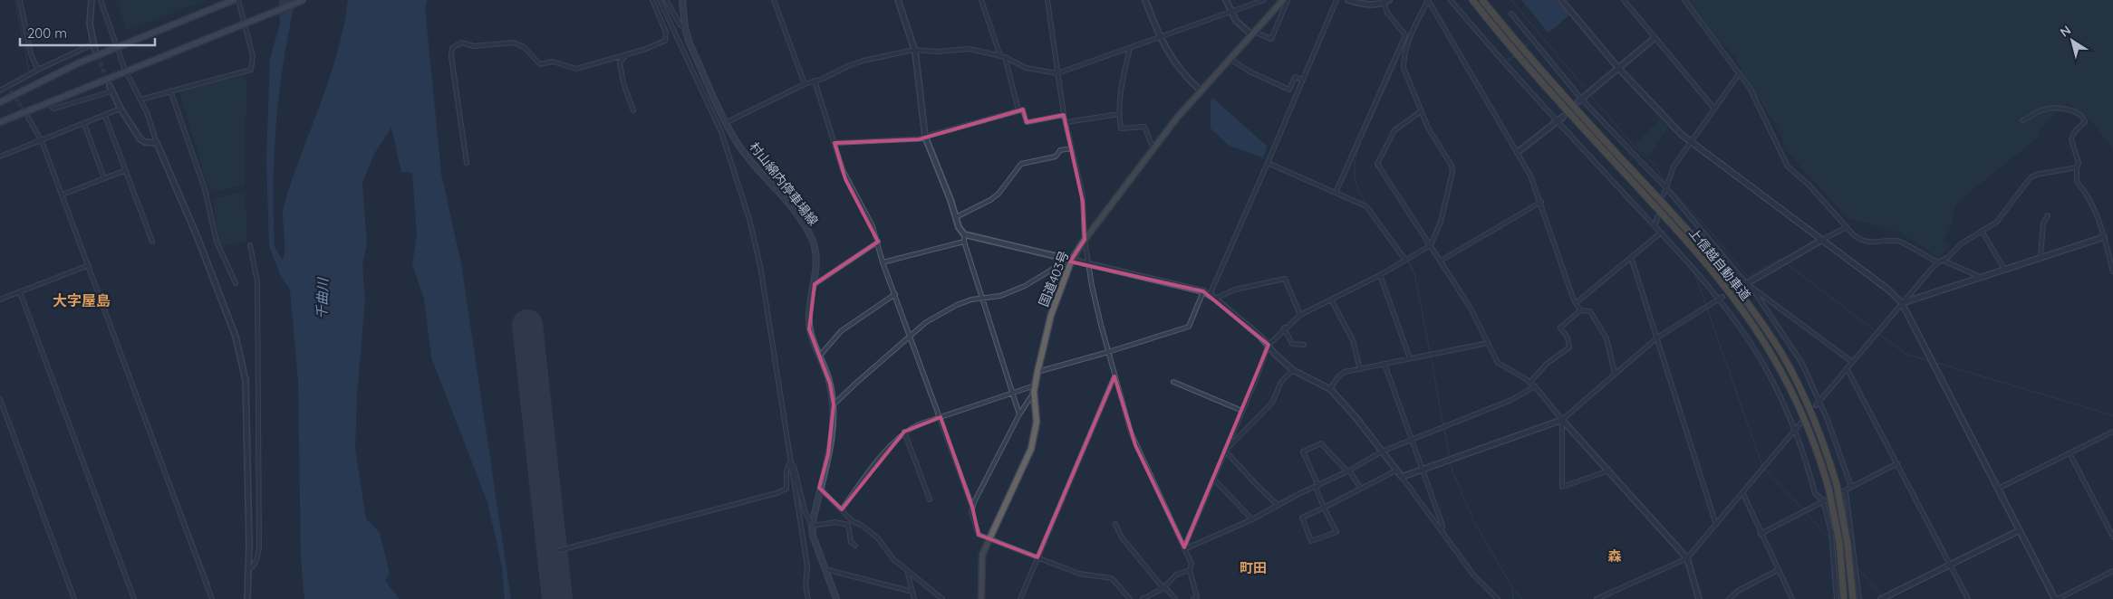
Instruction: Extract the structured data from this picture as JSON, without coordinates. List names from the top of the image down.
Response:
{
  "streets": {
    "highway": ["上信越自動車道", "国道403号"],
    "main road": ["村山綿内停車場線"]
  },
  "districts": ["大字屋島", "森", "町田"],
  "water": ["千曲川"],
  "scale_bar": "200 m",
  "north": "top left"
}
